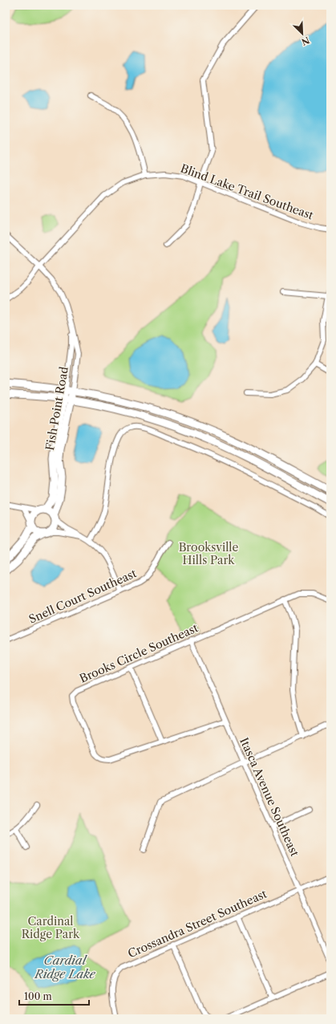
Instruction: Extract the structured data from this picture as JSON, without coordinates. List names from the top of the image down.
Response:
{
  "streets": {
    "main road": ["Fish Point Road"],
    "street": [
      "Blind Lake Trail Southeast",
      "Snell Court Southeast",
      "Brooks Circle Southeast",
      "Itasca Avenue Southeast",
      "Crossandra Street Southeast"
    ]
  },
  "crossings": [
    ["Blind Lake Trail Southeast", "Fish Point Road"],
    ["Brooks Circle Southeast", "Itasca Avenue Southeast"],
    ["Itasca Avenue Southeast", "Crossandra Street Southeast"]
  ],
  "water": ["Cardial Ridge Lake"],
  "parks": ["Brooksville Hills Park", "Cardinal Ridge Park"],
  "scale_bar": "100 m",
  "north": "bottom right"
}
